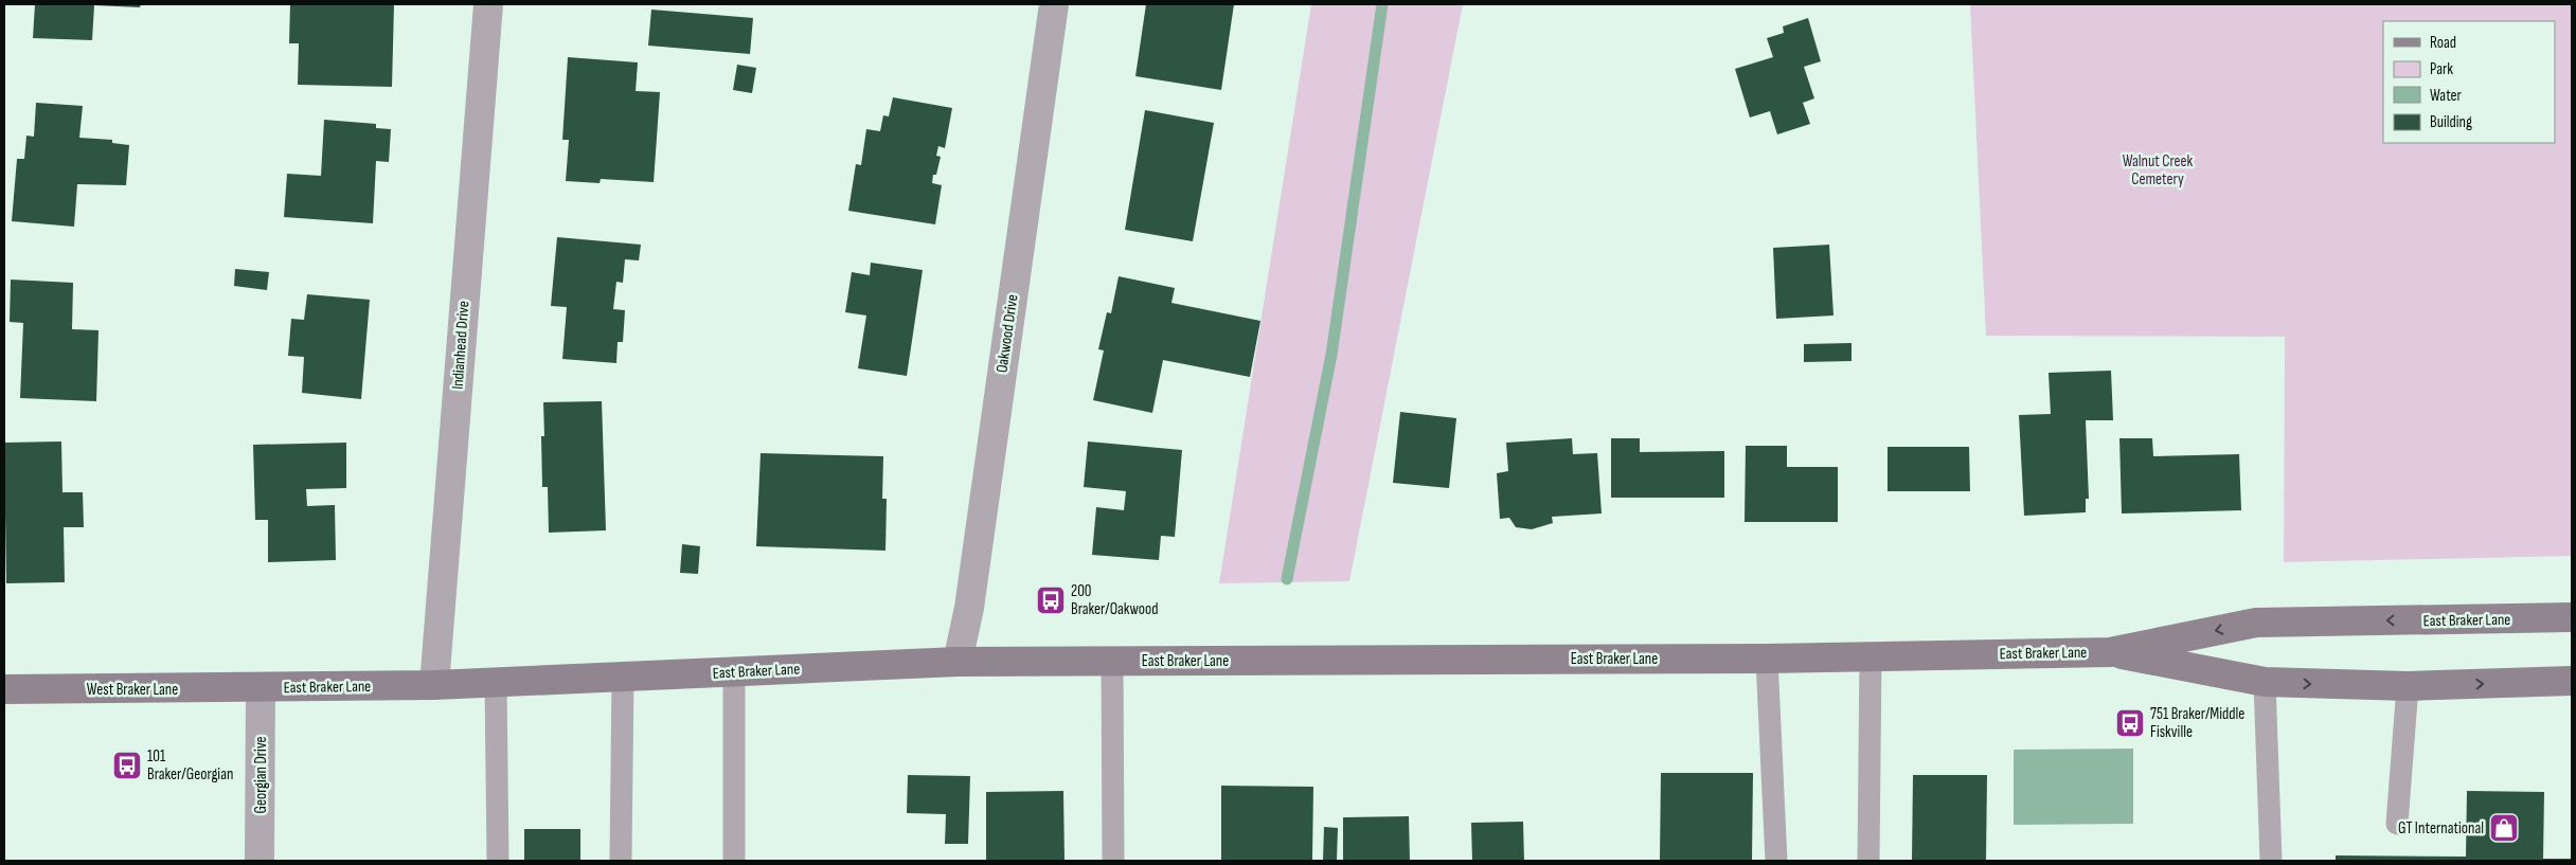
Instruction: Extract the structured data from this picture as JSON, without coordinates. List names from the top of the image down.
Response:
{
  "streets": {
    "main road": ["East Braker Lane", "West Braker Lane"],
    "street": ["Oakwood Drive", "Indianhead Drive", "Georgian Drive"]
  },
  "crossings": [
    ["Oakwood Drive", "East Braker Lane"],
    ["Indianhead Drive", "East Braker Lane"],
    ["East Braker Lane", "West Braker Lane"],
    ["East Braker Lane", "Georgian Drive"],
    ["West Braker Lane", "Georgian Drive"]
  ],
  "parks": ["Walnut Creek Cemetery"],
  "places": {
    "bus stop": ["200 Braker/Oakwood", "751 Braker/Middle Fiskville", "101 Braker/Georgian"],
    "shop": ["GT International"]
  },
  "legend": [
    "Road",
    "Park",
    "Water",
    "Building"
  ]
}
